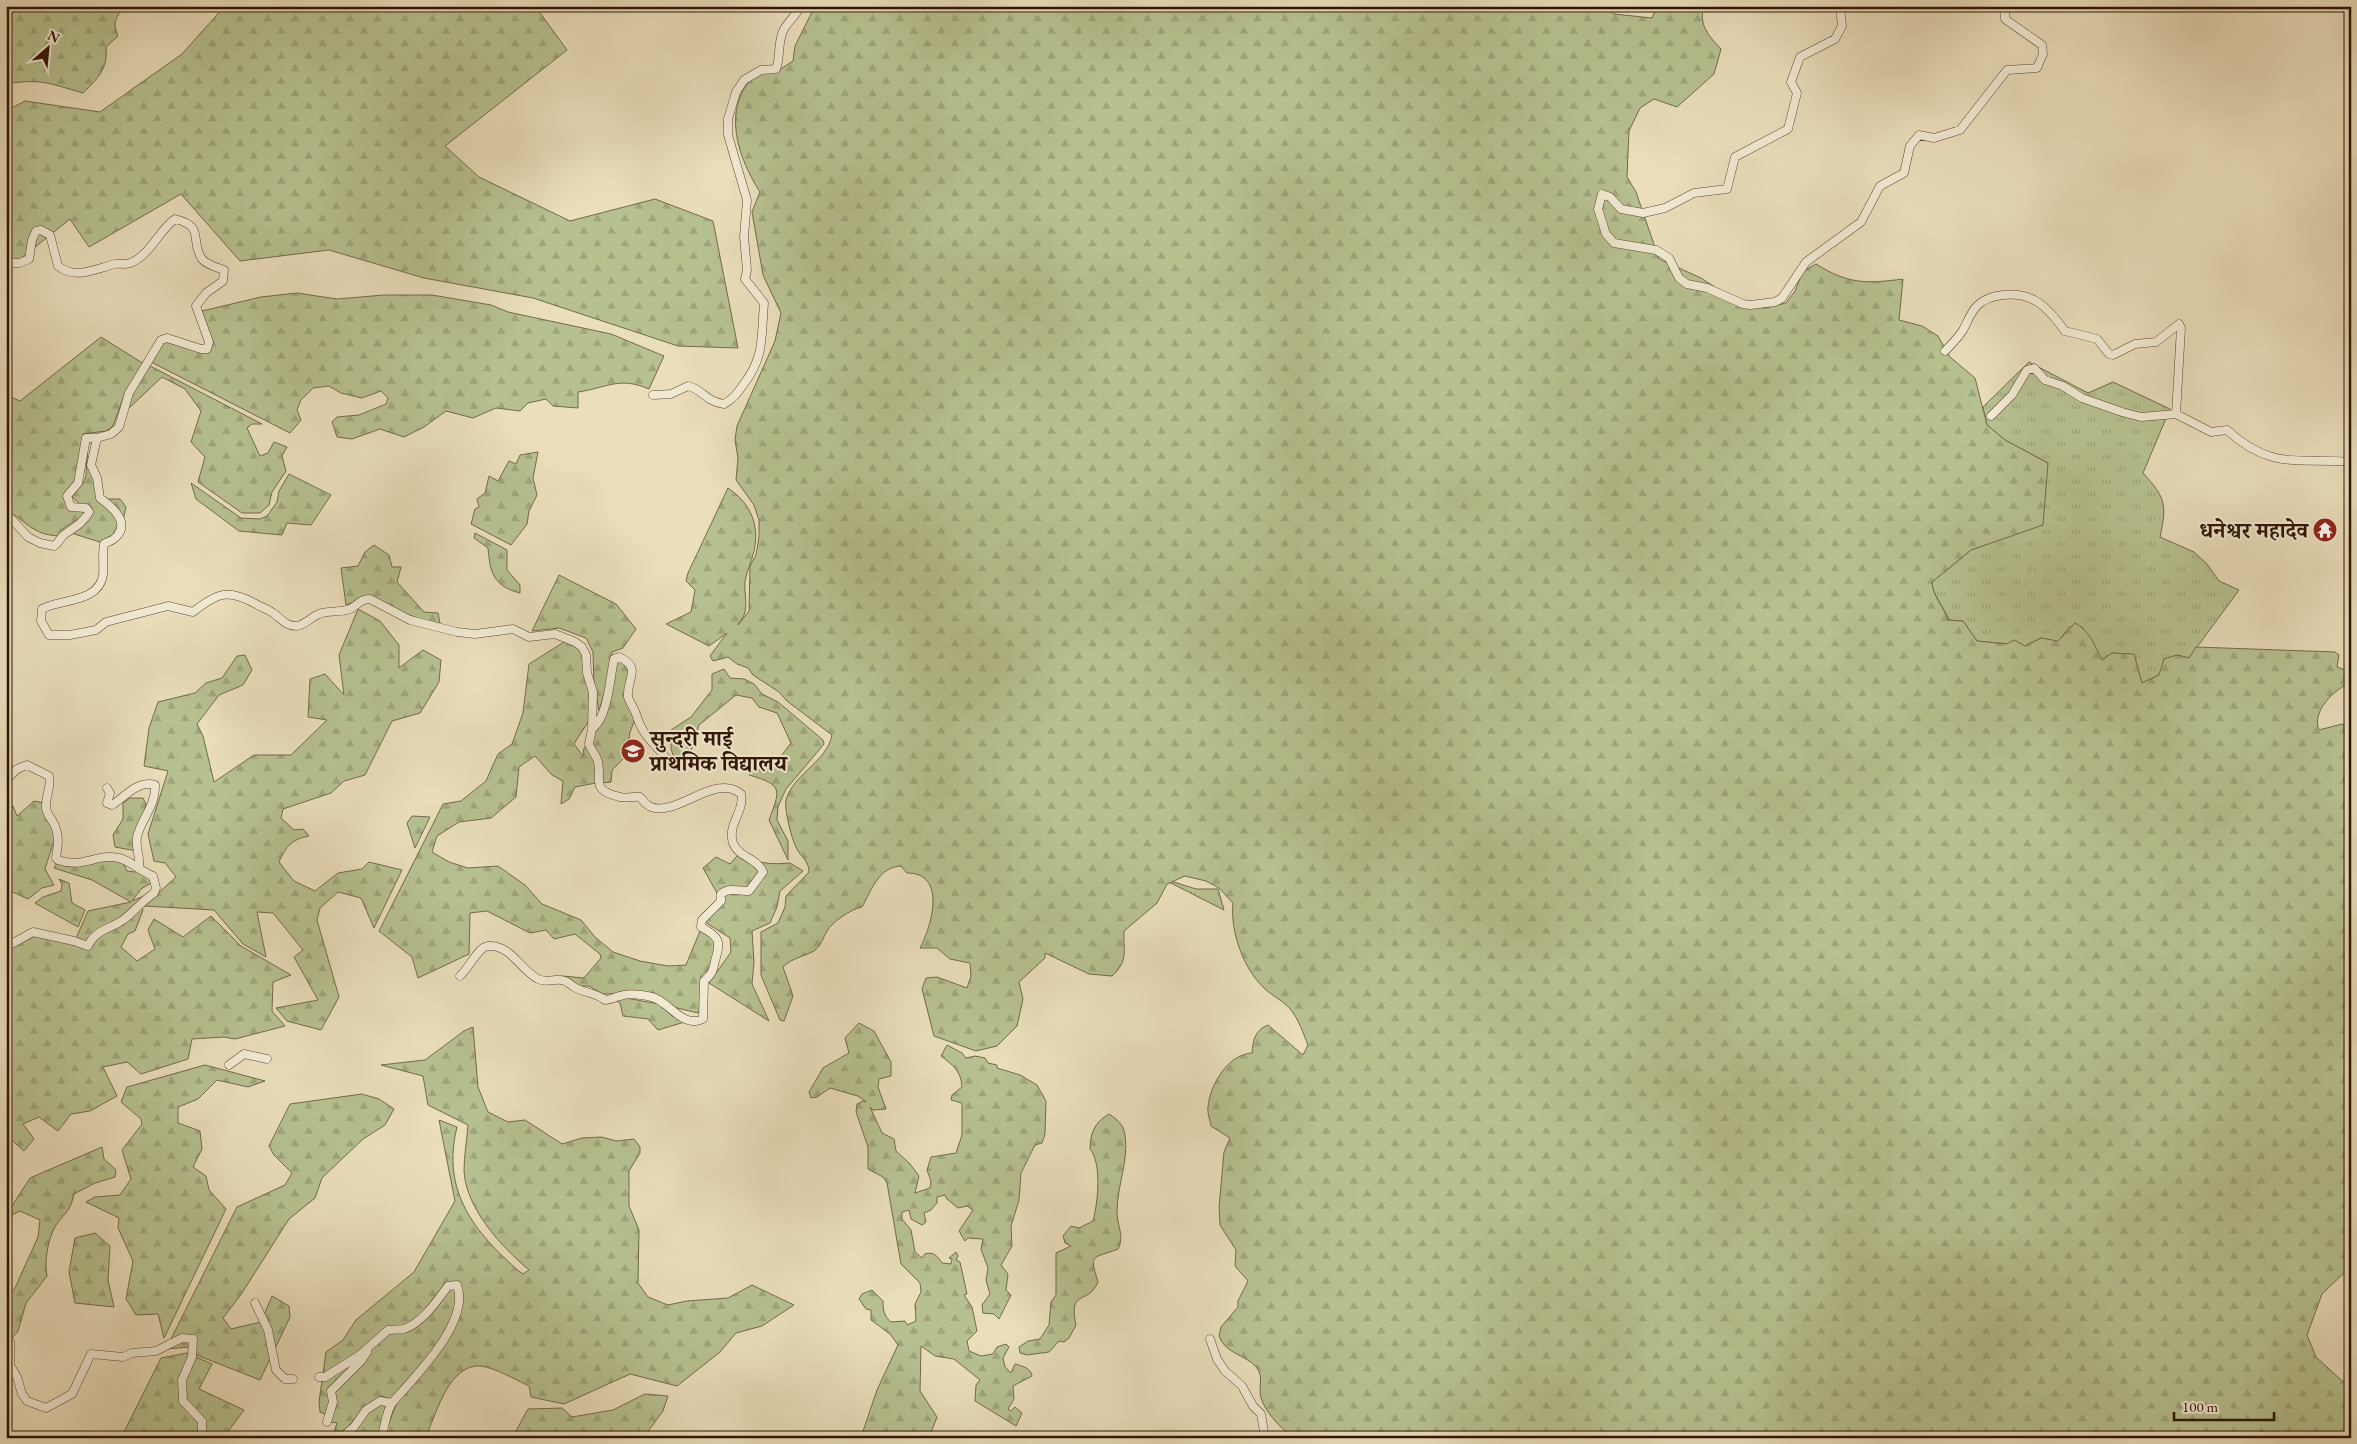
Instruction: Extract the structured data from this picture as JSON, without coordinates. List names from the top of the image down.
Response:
{
  "places": {
    "temple": ["धनेश्वर महादेव"],
    "school or university": ["सुन्दरी माई प्राथमिक विद्यालय"]
  },
  "scale_bar": "100 m",
  "north": "top right"
}
